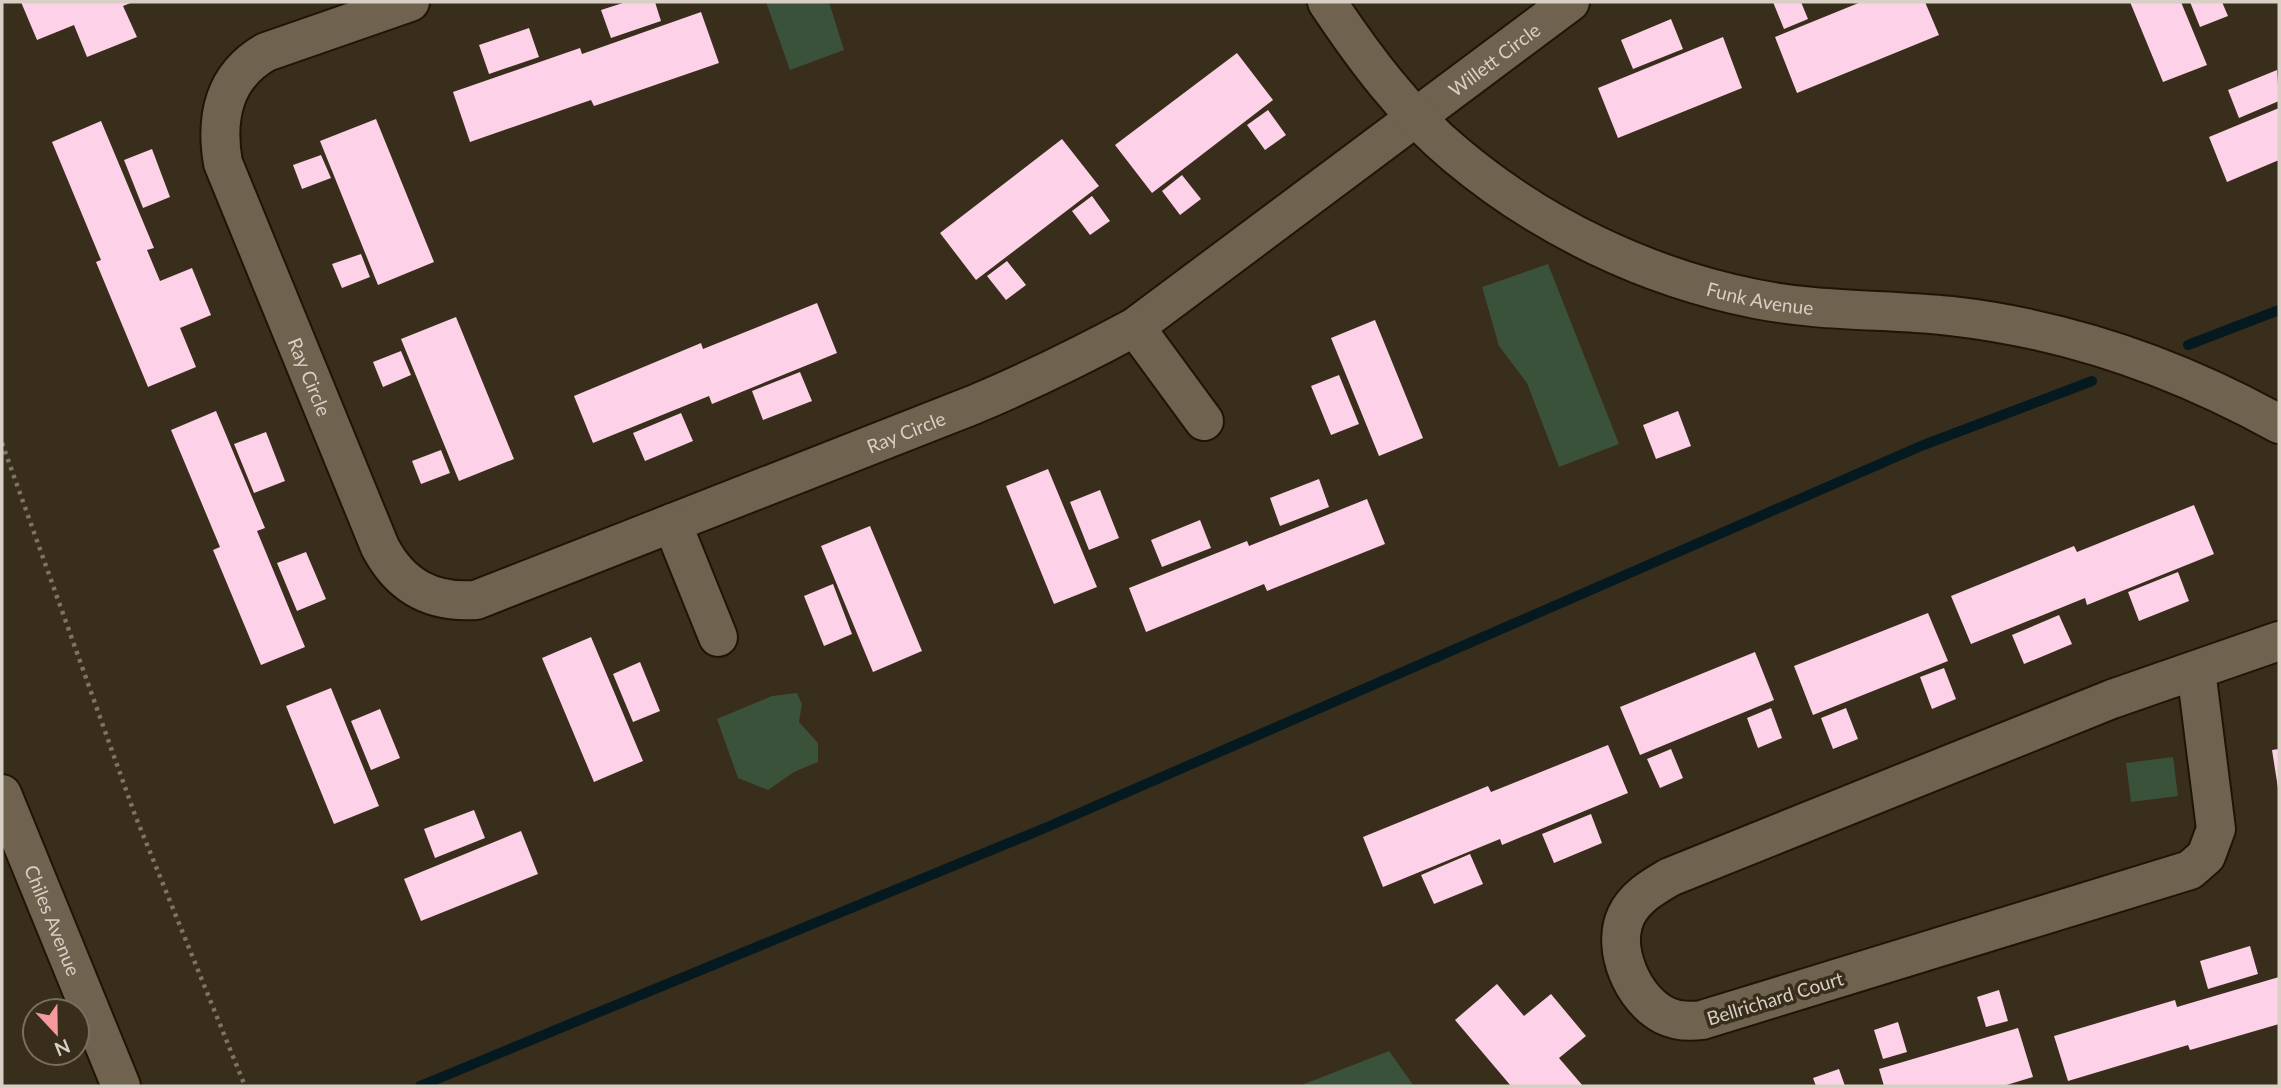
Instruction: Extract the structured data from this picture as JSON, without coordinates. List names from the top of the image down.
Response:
{
  "streets": {
    "street": [
      "Willett Circle",
      "Funk Avenue",
      "Ray Circle",
      "Chiles Avenue",
      "Bellrichard Court"
    ]
  },
  "crossings": [
    ["Willett Circle", "Funk Avenue"],
    ["Willett Circle", "Ray Circle"],
    ["Funk Avenue", "Ray Circle"]
  ],
  "north": "bottom"
}
